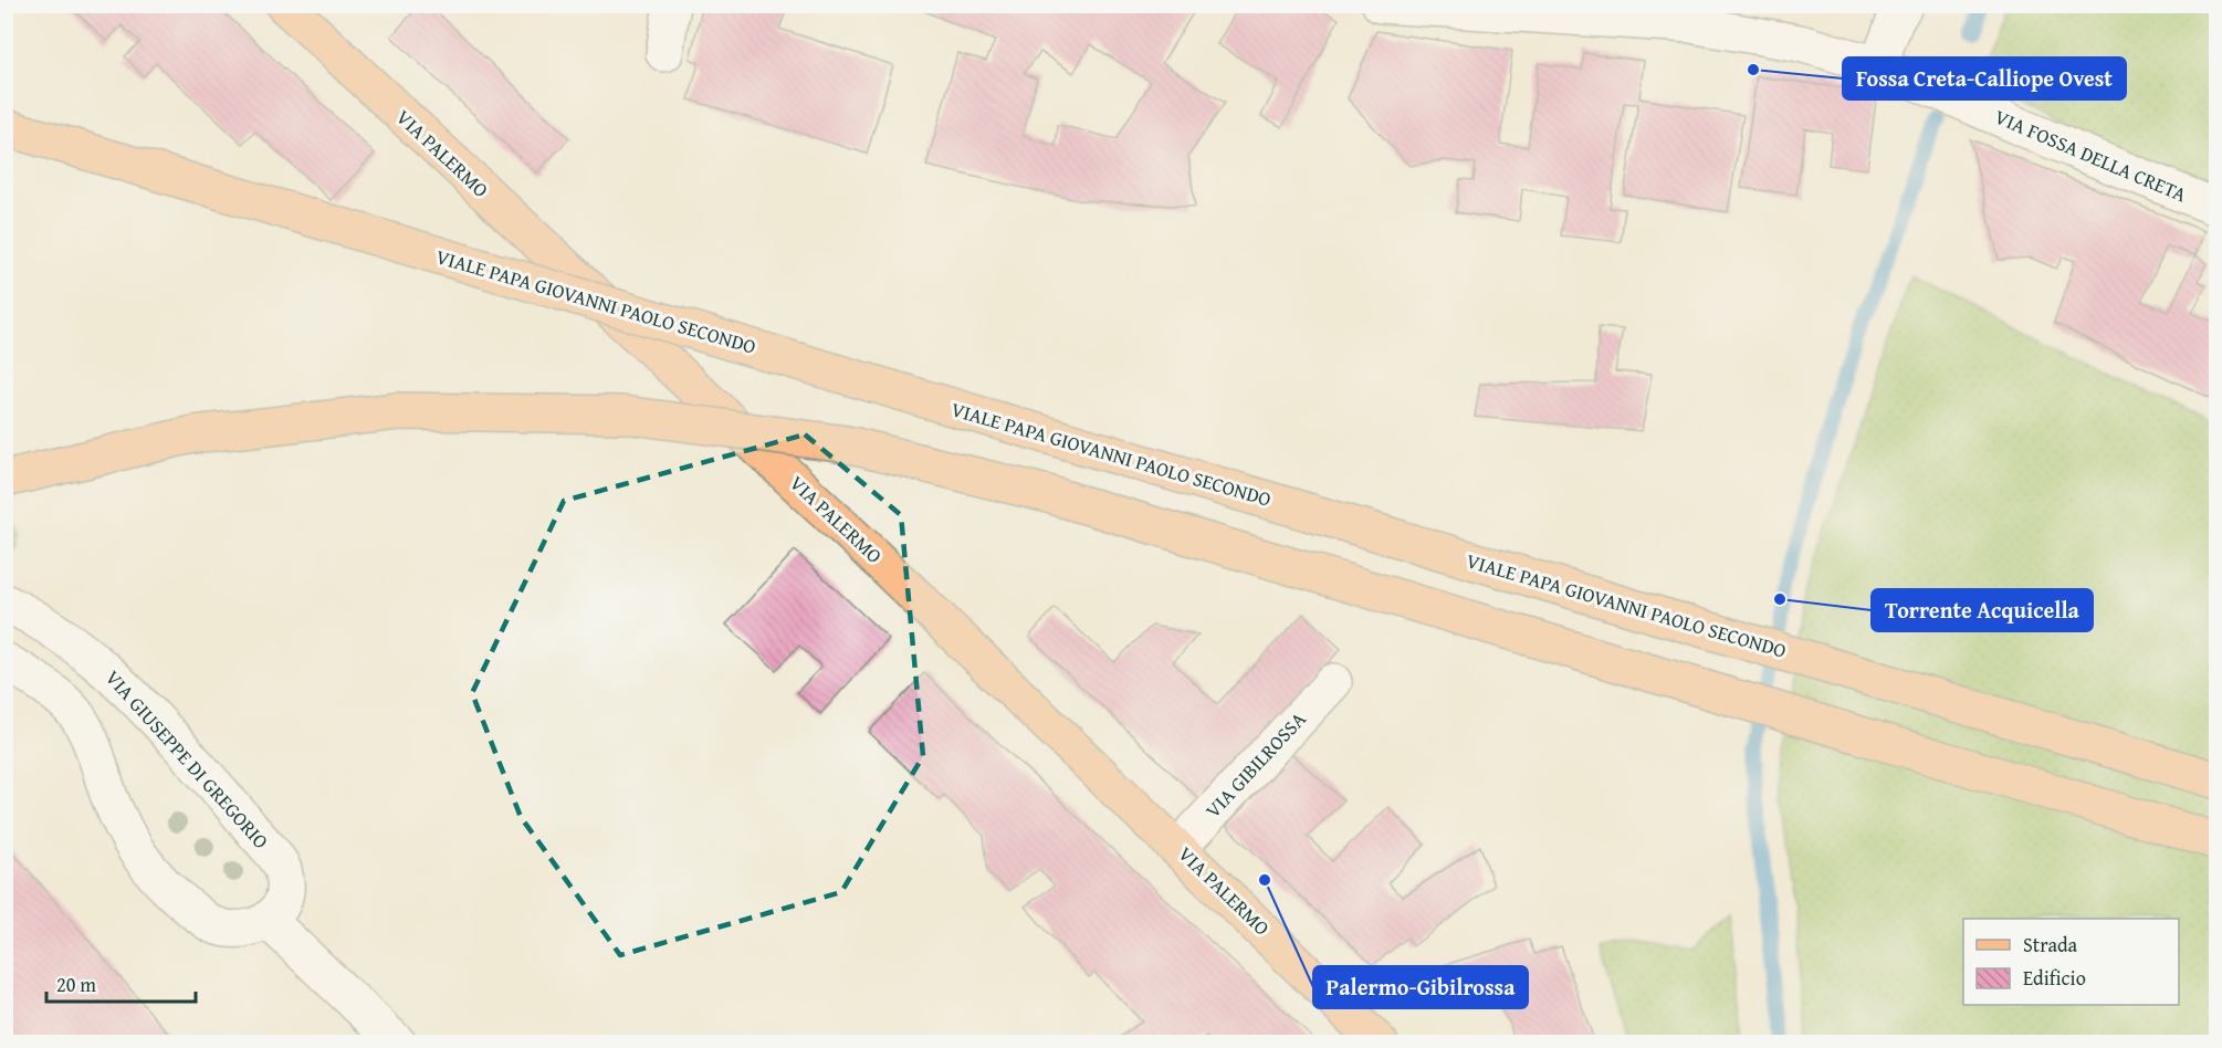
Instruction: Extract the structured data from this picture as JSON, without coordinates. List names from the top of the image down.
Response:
{
  "streets": {
    "main road": ["VIA PALERMO", "VIALE PAPA GIOVANNI PAOLO SECONDO"],
    "street": ["VIA FOSSA DELLA CRETA", "VIA GIUSEPPE DI GREGORIO", "VIA GIBILROSSA"]
  },
  "crossings": [
    ["VIA PALERMO", "VIA GIBILROSSA"]
  ],
  "places": ["Fossa Creta-Calliope Ovest", "Torrente Acquicella", "Palermo-Gibilrossa"],
  "legend": ["Strada", "Edificio"],
  "scale_bar": "20 m"
}
